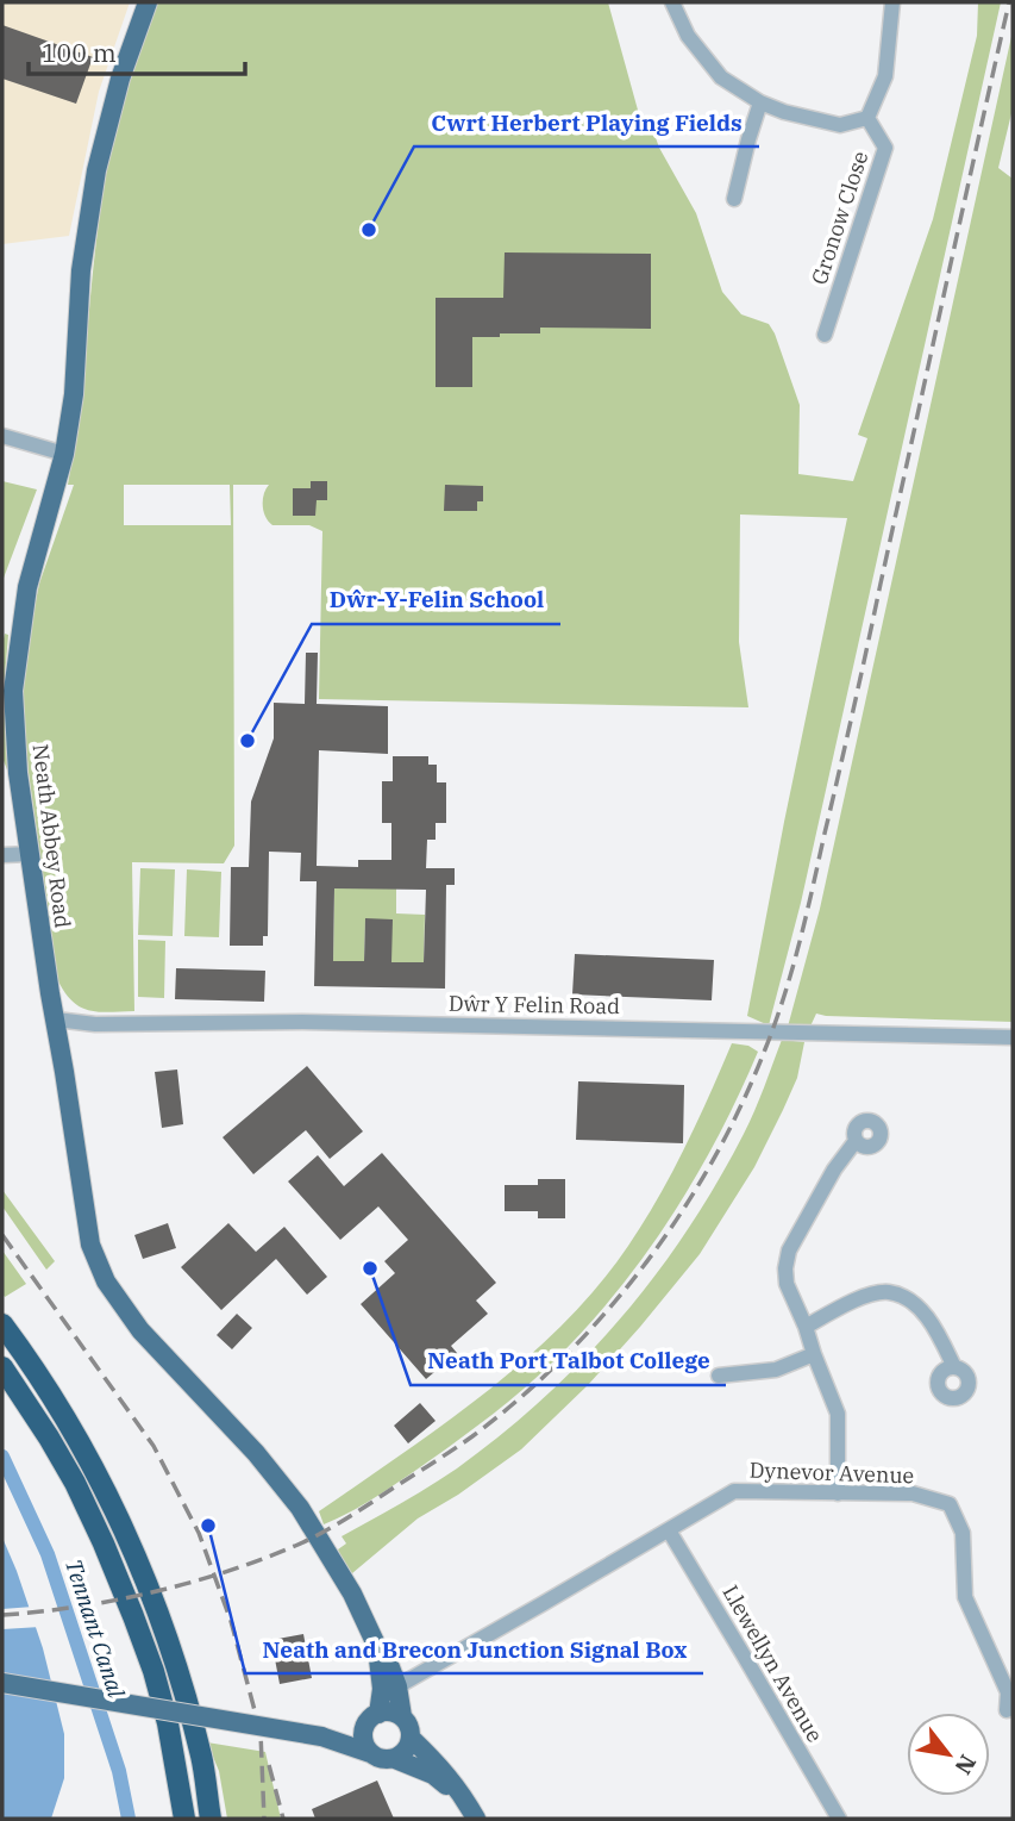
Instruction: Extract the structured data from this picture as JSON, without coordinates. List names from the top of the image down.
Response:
{
  "streets": {
    "main road": ["Neath Abbey Road"],
    "street": [
      "Gronow Close",
      "Dŵr Y Felin Road",
      "Dynevor Avenue",
      "Llewellyn Avenue"
    ]
  },
  "crossings": [
    ["Neath Abbey Road", "Dŵr Y Felin Road"],
    ["Neath Abbey Road", "Dynevor Avenue"],
    ["Dynevor Avenue", "Llewellyn Avenue"]
  ],
  "water": ["Tennant Canal"],
  "places": [
    "Cwrt Herbert Playing Fields",
    "Dŵr-Y-Felin School",
    "Neath Port Talbot College",
    "Neath and Brecon Junction Signal Box"
  ],
  "scale_bar": "100 m",
  "north": "bottom right"
}
